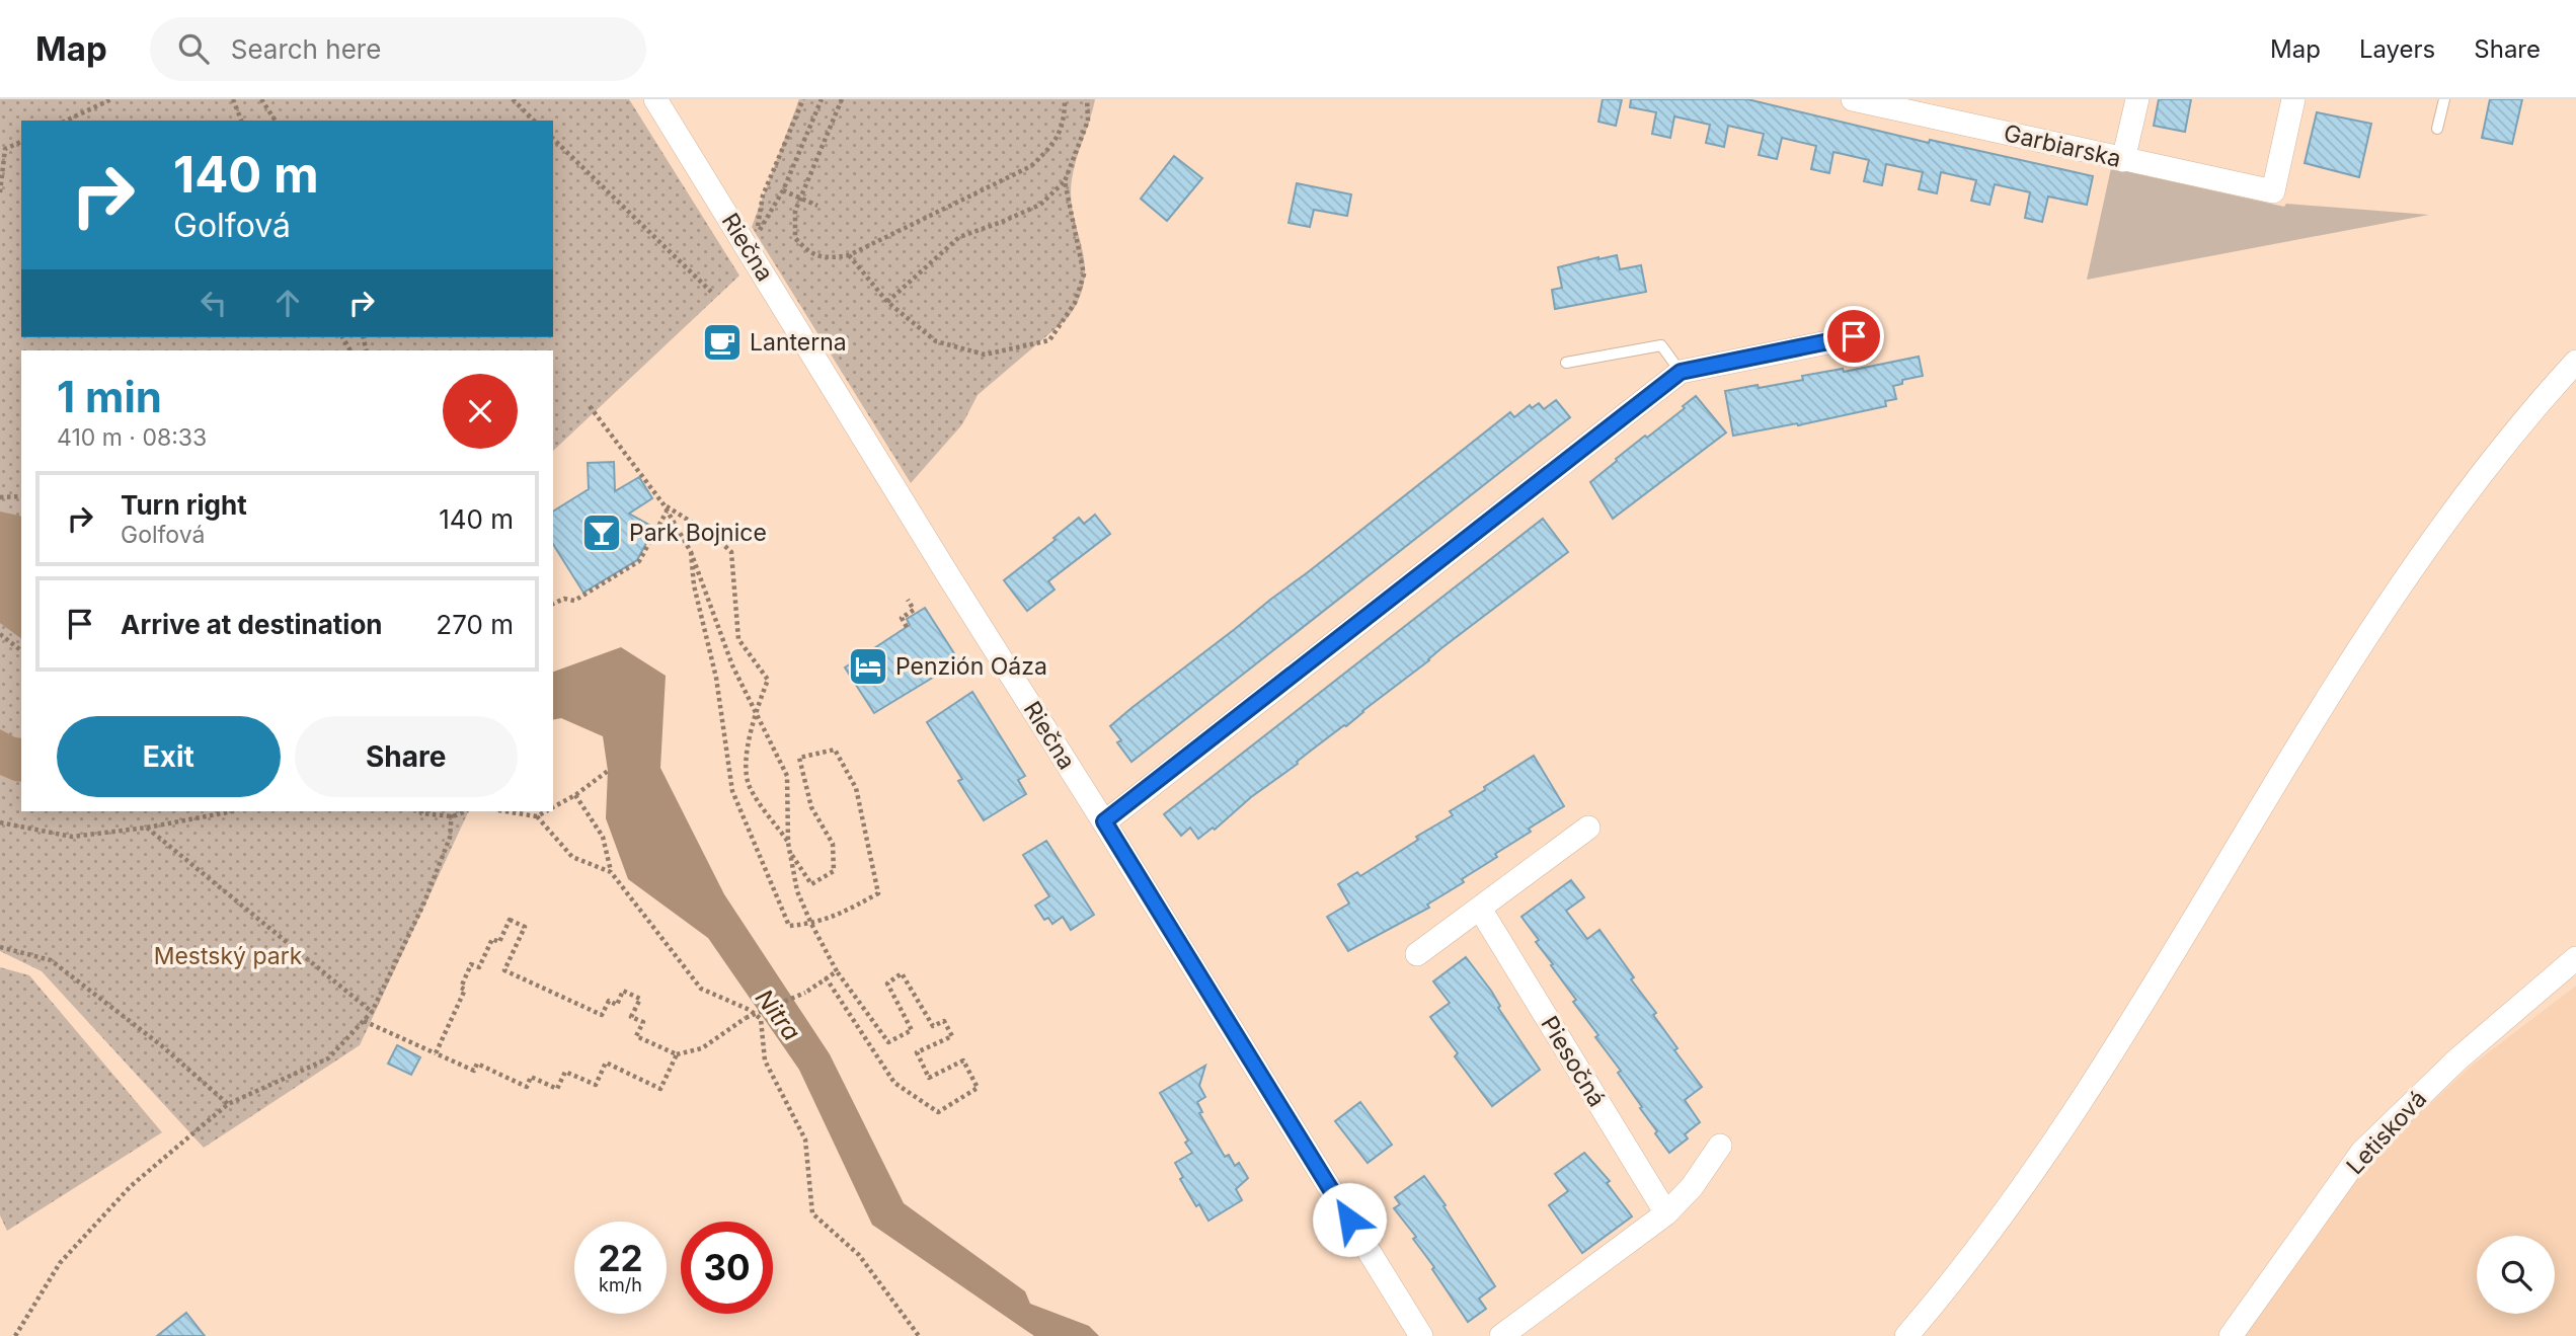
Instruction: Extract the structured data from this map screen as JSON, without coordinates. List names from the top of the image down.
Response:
{
  "streets": {
    "street": [
      "Garbiarska",
      "Riečna",
      "Piesočná",
      "Letisková"
    ]
  },
  "water": ["Nitra"],
  "parks": ["Mestský park"],
  "places": {
    "cafe": ["Lanterna"],
    "bar": ["Park Bojnice"],
    "hotel": ["Penzión Oáza"]
  },
  "page": {
    "header": "Map",
    "search": "Search here",
    "nav": ["Map", "Layers", "Share"],
    "turn": ["140 m", "Golfová"],
    "heading": ["1 min", "410 m · 08:33"],
    "list": [
      {
        "name": "Turn right",
        "note": "Golfová",
        "value": "140 m"
      },
      {
        "name": "Arrive at destination",
        "value": "270 m"
      }
    ],
    "buttons": ["Exit", "Share"],
    "speed": "22 km/h",
    "limit": "30"
  }
}
